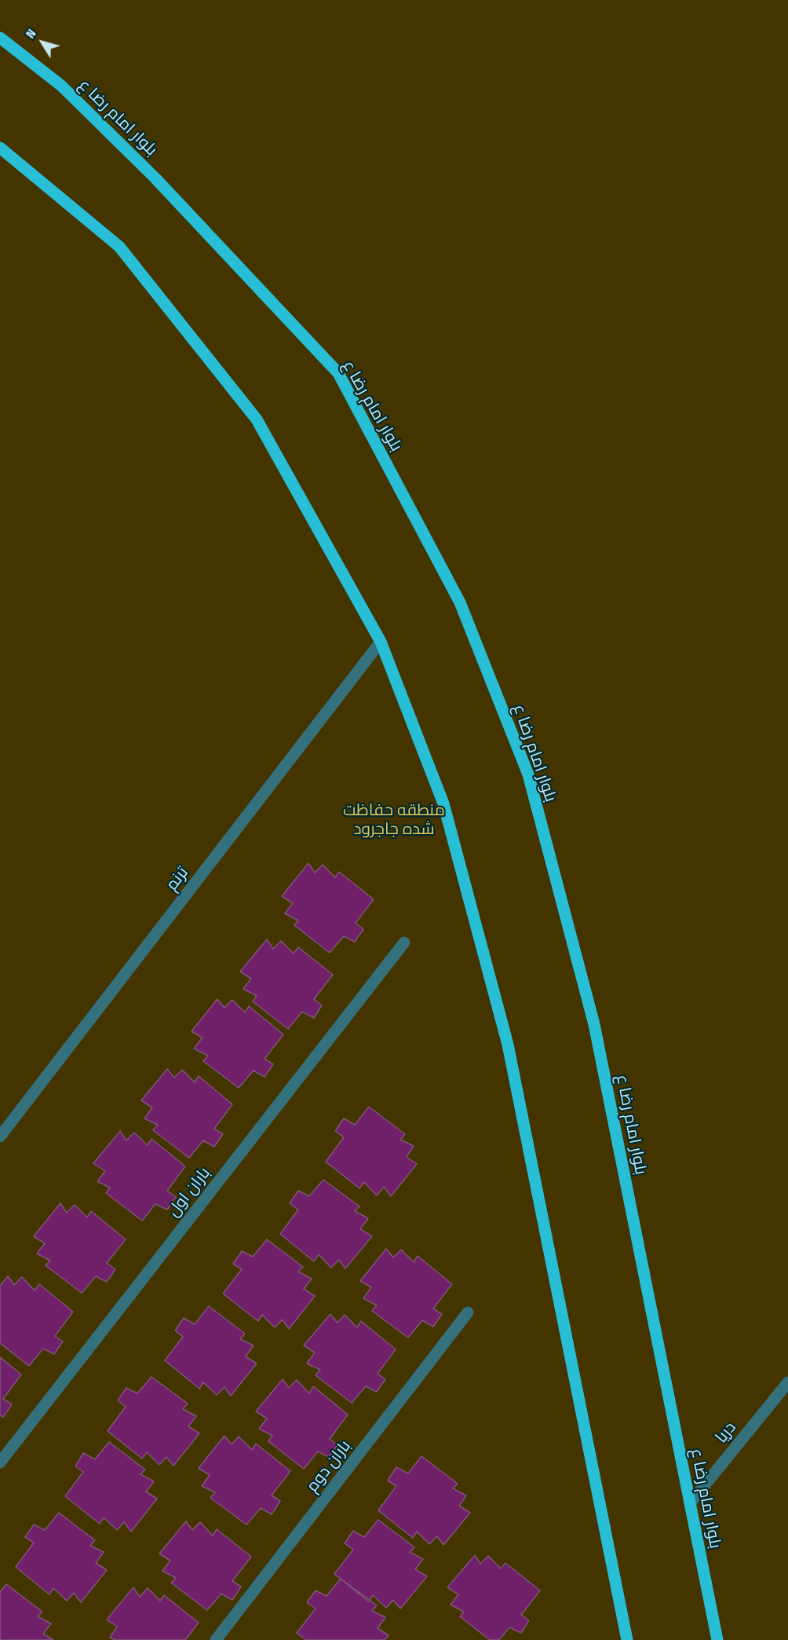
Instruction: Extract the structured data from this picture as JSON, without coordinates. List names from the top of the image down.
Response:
{
  "streets": {
    "main road": ["بلوار امام رضا ع"],
    "street": [
      "ترنم",
      "باران اول",
      "دریا",
      "باران دوم"
    ]
  },
  "crossings": [
    ["بلوار امام رضا ع", "دریا"]
  ],
  "parks": ["منطقه حفاظت شده جاجرود"],
  "north": "top left"
}
